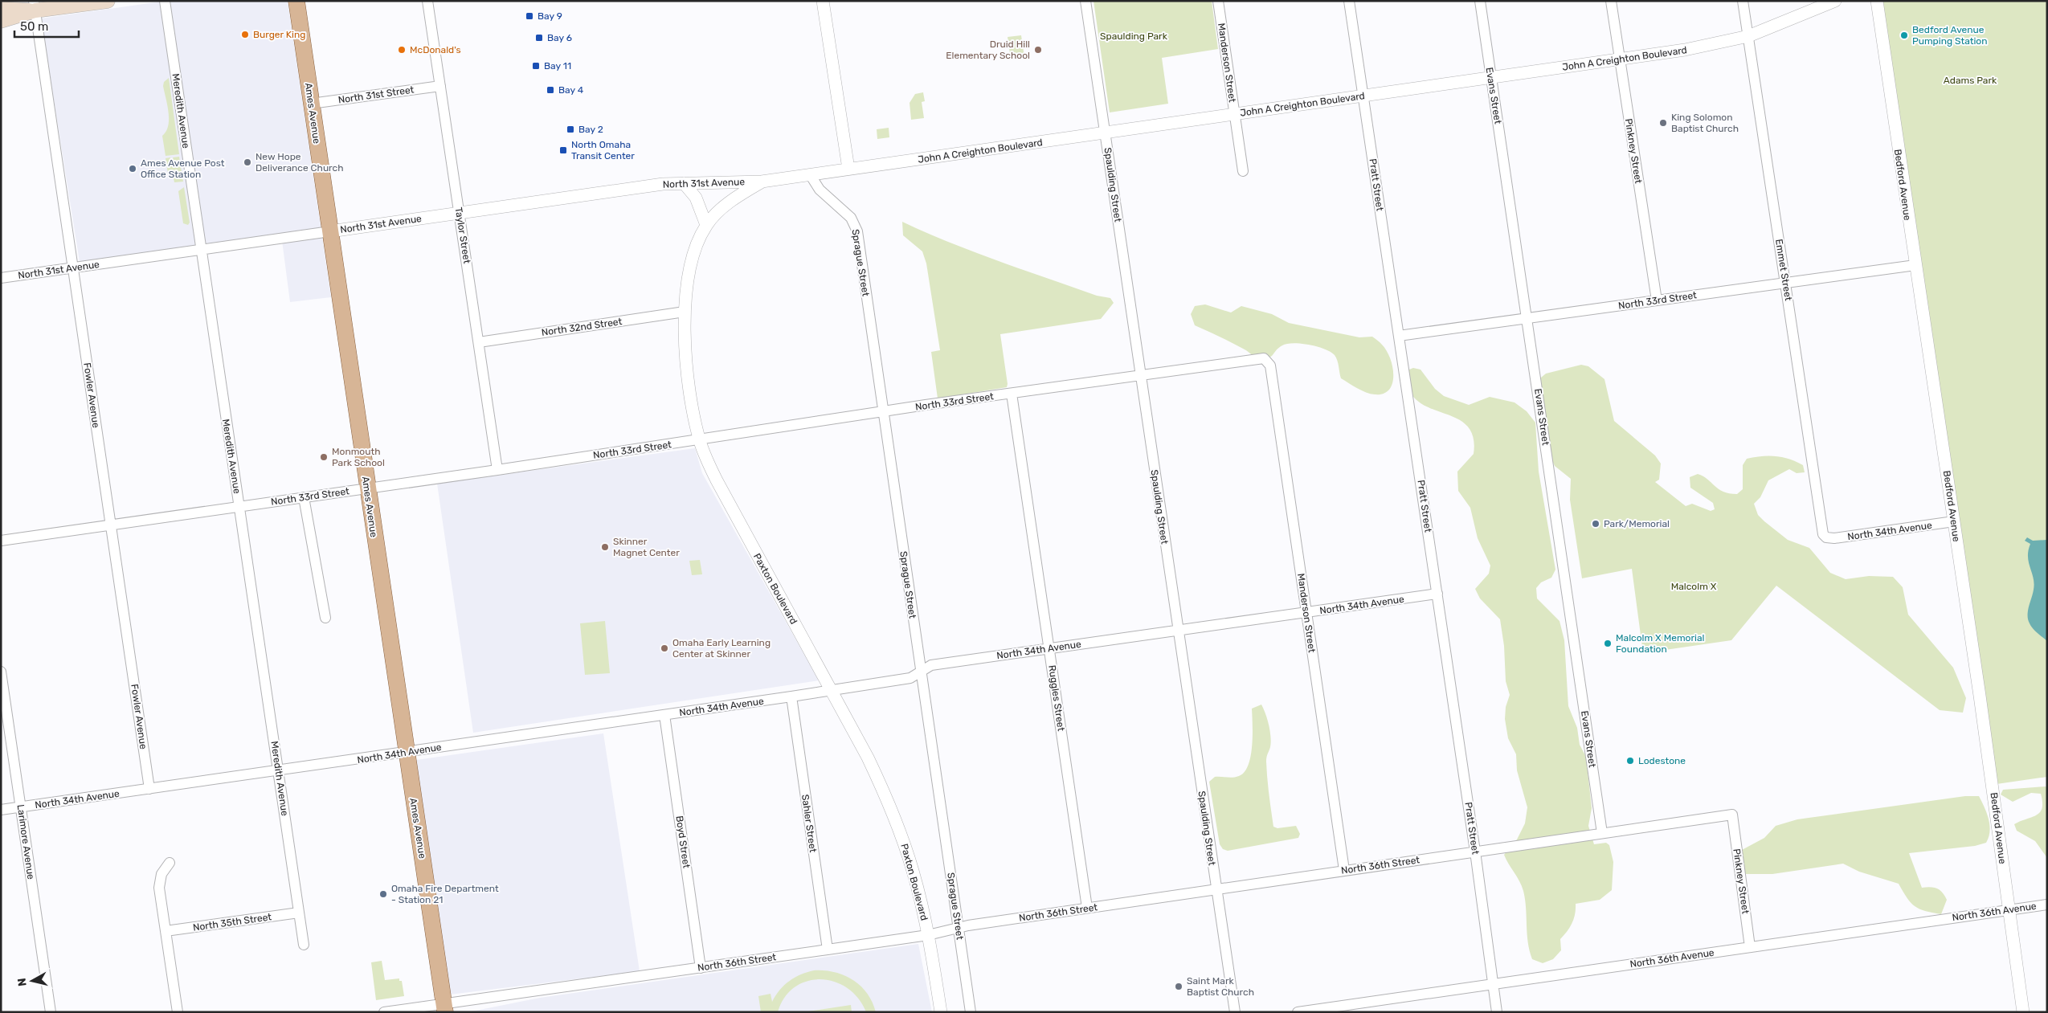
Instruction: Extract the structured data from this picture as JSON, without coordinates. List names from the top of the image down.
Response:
{
  "streets": {
    "main road": ["Ames Avenue"],
    "street": [
      "John A Creighton Boulevard",
      "Manderson Street",
      "North 31st Street",
      "Evans Street",
      "Meredith Avenue",
      "Pinkney Street",
      "North 31st Avenue",
      "Spaulding Street",
      "Pratt Street",
      "Bedford Avenue",
      "Taylor Street",
      "Sprague Street",
      "Emmet Street",
      "North 33rd Street",
      "North 32nd Street",
      "Fowler Avenue",
      "North 34th Avenue",
      "Paxton Boulevard",
      "Ruggles Street",
      "Sahler Street",
      "Larimore Avenue",
      "Boyd Street",
      "North 36th Street",
      "North 36th Avenue",
      "North 35th Street"
    ]
  },
  "crossings": [
    ["John A Creighton Boulevard", "Manderson Street"],
    ["John A Creighton Boulevard", "Evans Street"],
    ["John A Creighton Boulevard", "Pinkney Street"],
    ["John A Creighton Boulevard", "North 31st Avenue"],
    ["John A Creighton Boulevard", "Spaulding Street"],
    ["John A Creighton Boulevard", "Pratt Street"],
    ["John A Creighton Boulevard", "Sprague Street"],
    ["John A Creighton Boulevard", "Emmet Street"],
    ["John A Creighton Boulevard", "Paxton Boulevard"],
    ["Manderson Street", "North 33rd Street"],
    ["Manderson Street", "North 34th Avenue"],
    ["Manderson Street", "North 36th Street"],
    ["North 31st Street", "Ames Avenue"],
    ["North 31st Street", "Taylor Street"],
    ["Evans Street", "North 33rd Street"],
    ["Evans Street", "North 36th Street"],
    ["Meredith Avenue", "North 31st Avenue"],
    ["Meredith Avenue", "North 33rd Street"],
    ["Meredith Avenue", "North 34th Avenue"],
    ["Meredith Avenue", "North 35th Street"],
    ["Ames Avenue", "North 31st Avenue"],
    ["Ames Avenue", "North 33rd Street"],
    ["Ames Avenue", "North 34th Avenue"],
    ["Ames Avenue", "North 36th Street"],
    ["Pinkney Street", "North 33rd Street"],
    ["Pinkney Street", "North 36th Street"],
    ["Pinkney Street", "North 36th Avenue"],
    ["North 31st Avenue", "Taylor Street"],
    ["North 31st Avenue", "Fowler Avenue"],
    ["North 31st Avenue", "Paxton Boulevard"],
    ["Spaulding Street", "North 33rd Street"],
    ["Spaulding Street", "North 34th Avenue"],
    ["Spaulding Street", "North 36th Street"],
    ["Pratt Street", "North 33rd Street"],
    ["Pratt Street", "North 34th Avenue"],
    ["Pratt Street", "North 36th Street"],
    ["Pratt Street", "North 36th Avenue"],
    ["Bedford Avenue", "North 33rd Street"],
    ["Bedford Avenue", "North 34th Avenue"],
    ["Bedford Avenue", "North 36th Avenue"],
    ["Taylor Street", "North 33rd Street"],
    ["Taylor Street", "North 32nd Street"],
    ["Sprague Street", "North 33rd Street"],
    ["Sprague Street", "North 34th Avenue"],
    ["Sprague Street", "North 36th Street"],
    ["Emmet Street", "North 33rd Street"],
    ["Emmet Street", "North 34th Avenue"],
    ["North 33rd Street", "Fowler Avenue"],
    ["North 33rd Street", "Paxton Boulevard"],
    ["North 33rd Street", "Ruggles Street"],
    ["North 32nd Street", "Paxton Boulevard"],
    ["Fowler Avenue", "North 34th Avenue"],
    ["North 34th Avenue", "Paxton Boulevard"],
    ["North 34th Avenue", "Ruggles Street"],
    ["North 34th Avenue", "Sahler Street"],
    ["North 34th Avenue", "Larimore Avenue"],
    ["North 34th Avenue", "Boyd Street"],
    ["Paxton Boulevard", "North 36th Street"],
    ["Ruggles Street", "North 36th Street"],
    ["Sahler Street", "North 36th Street"],
    ["Boyd Street", "North 36th Street"]
  ],
  "parks": ["Spaulding Park", "Adams Park", "Malcolm X"],
  "places": {
    "transit": [
      "Bay 9",
      "Bay 6",
      "Bay 11",
      "Bay 4",
      "Bay 2",
      "North Omaha Transit Center"
    ],
    "other": [
      "Burger King",
      "Bedford Avenue Pumping Station",
      "McDonald's",
      "Druid Hill Elementary School",
      "King Solomon Baptist Church",
      "New Hope Deliverance Church",
      "Ames Avenue Post Office Station",
      "Monmouth Park School",
      "Park/Memorial",
      "Skinner Magnet Center",
      "Malcolm X Memorial Foundation",
      "Omaha Early Learning Center at Skinner",
      "Lodestone",
      "Omaha Fire Department - Station 21",
      "Saint Mark Baptist Church"
    ]
  },
  "scale_bar": "50 m",
  "north": "left"
}
